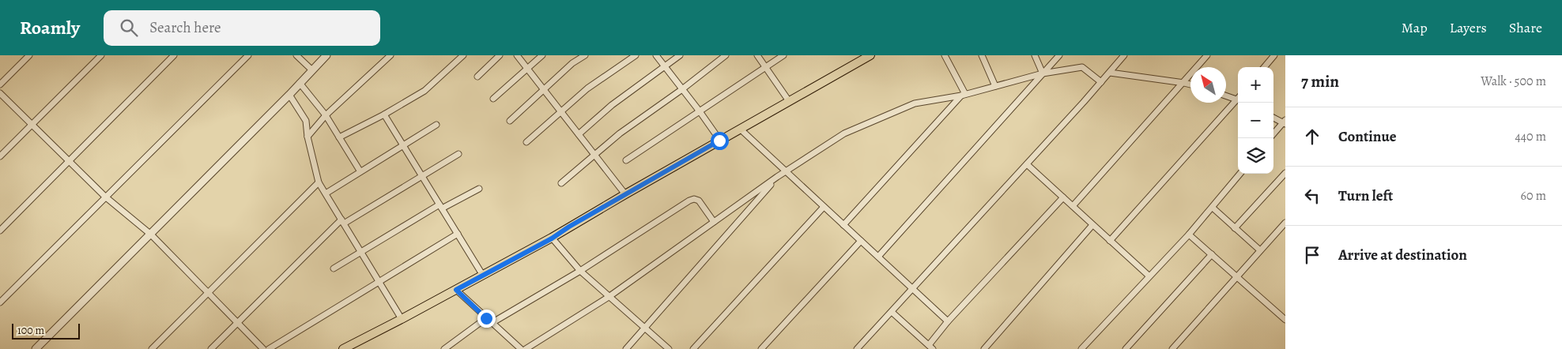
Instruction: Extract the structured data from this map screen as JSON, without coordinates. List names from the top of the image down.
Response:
{
  "scale_bar": "100 m",
  "north": "top left",
  "page": {
    "header": "Roamly",
    "search": "Search here",
    "nav": ["Map", "Layers", "Share"],
    "heading": ["7 min", "Walk · 500 m"],
    "map_buttons": ["+", "−"],
    "list": [
      ["Continue", "440 m"],
      ["Turn left", "60 m"],
      "Arrive at destination"
    ],
    "scale": "100 m"
  }
}
